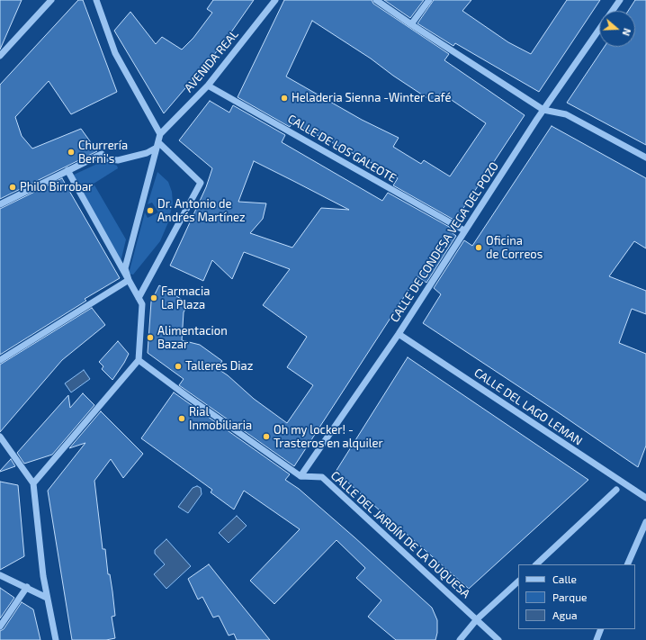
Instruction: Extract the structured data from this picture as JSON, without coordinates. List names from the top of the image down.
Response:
{
  "streets": {
    "street": [
      "AVENIDA REAL",
      "CALLE DE LOS GALEOTE",
      "CALLE DE CONDESA VEGA DEL POZO",
      "CALLE DEL LAGO LEMAN",
      "CALLE DEL JARDÍN DE LA DUQUESA"
    ]
  },
  "crossings": [
    ["AVENIDA REAL", "CALLE DE LOS GALEOTE"],
    ["CALLE DE LOS GALEOTE", "CALLE DE CONDESA VEGA DEL POZO"],
    ["CALLE DE CONDESA VEGA DEL POZO", "CALLE DEL LAGO LEMAN"],
    ["CALLE DE CONDESA VEGA DEL POZO", "CALLE DEL JARDÍN DE LA DUQUESA"]
  ],
  "places": [
    "Heladeria Sienna -Winter Café",
    "Churrería Berni's",
    "Philo Birrobar",
    "Dr. Antonio de Andrés Martínez",
    "Oficina de Correos",
    "Farmacia La Plaza",
    "Alimentacion Bazar",
    "Talleres Diaz",
    "Rial Inmobiliaria",
    "Oh my locker! - Trasteros en alquiler"
  ],
  "legend": ["Calle", "Parque", "Agua"],
  "north": "right"
}
